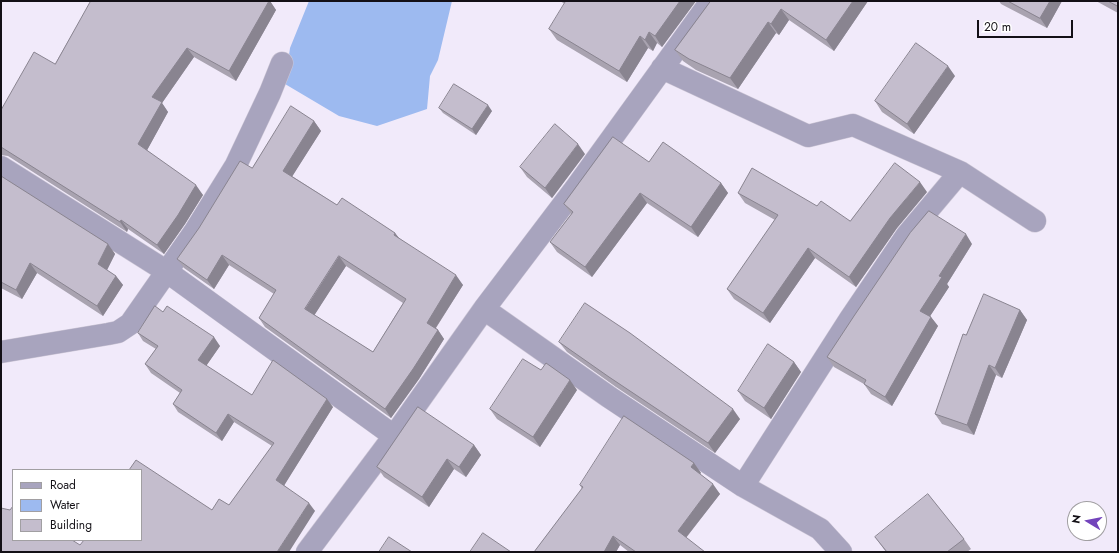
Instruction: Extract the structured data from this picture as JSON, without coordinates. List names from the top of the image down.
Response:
{
  "legend": ["Road", "Water", "Building"],
  "scale_bar": "20 m",
  "north": "left"
}
